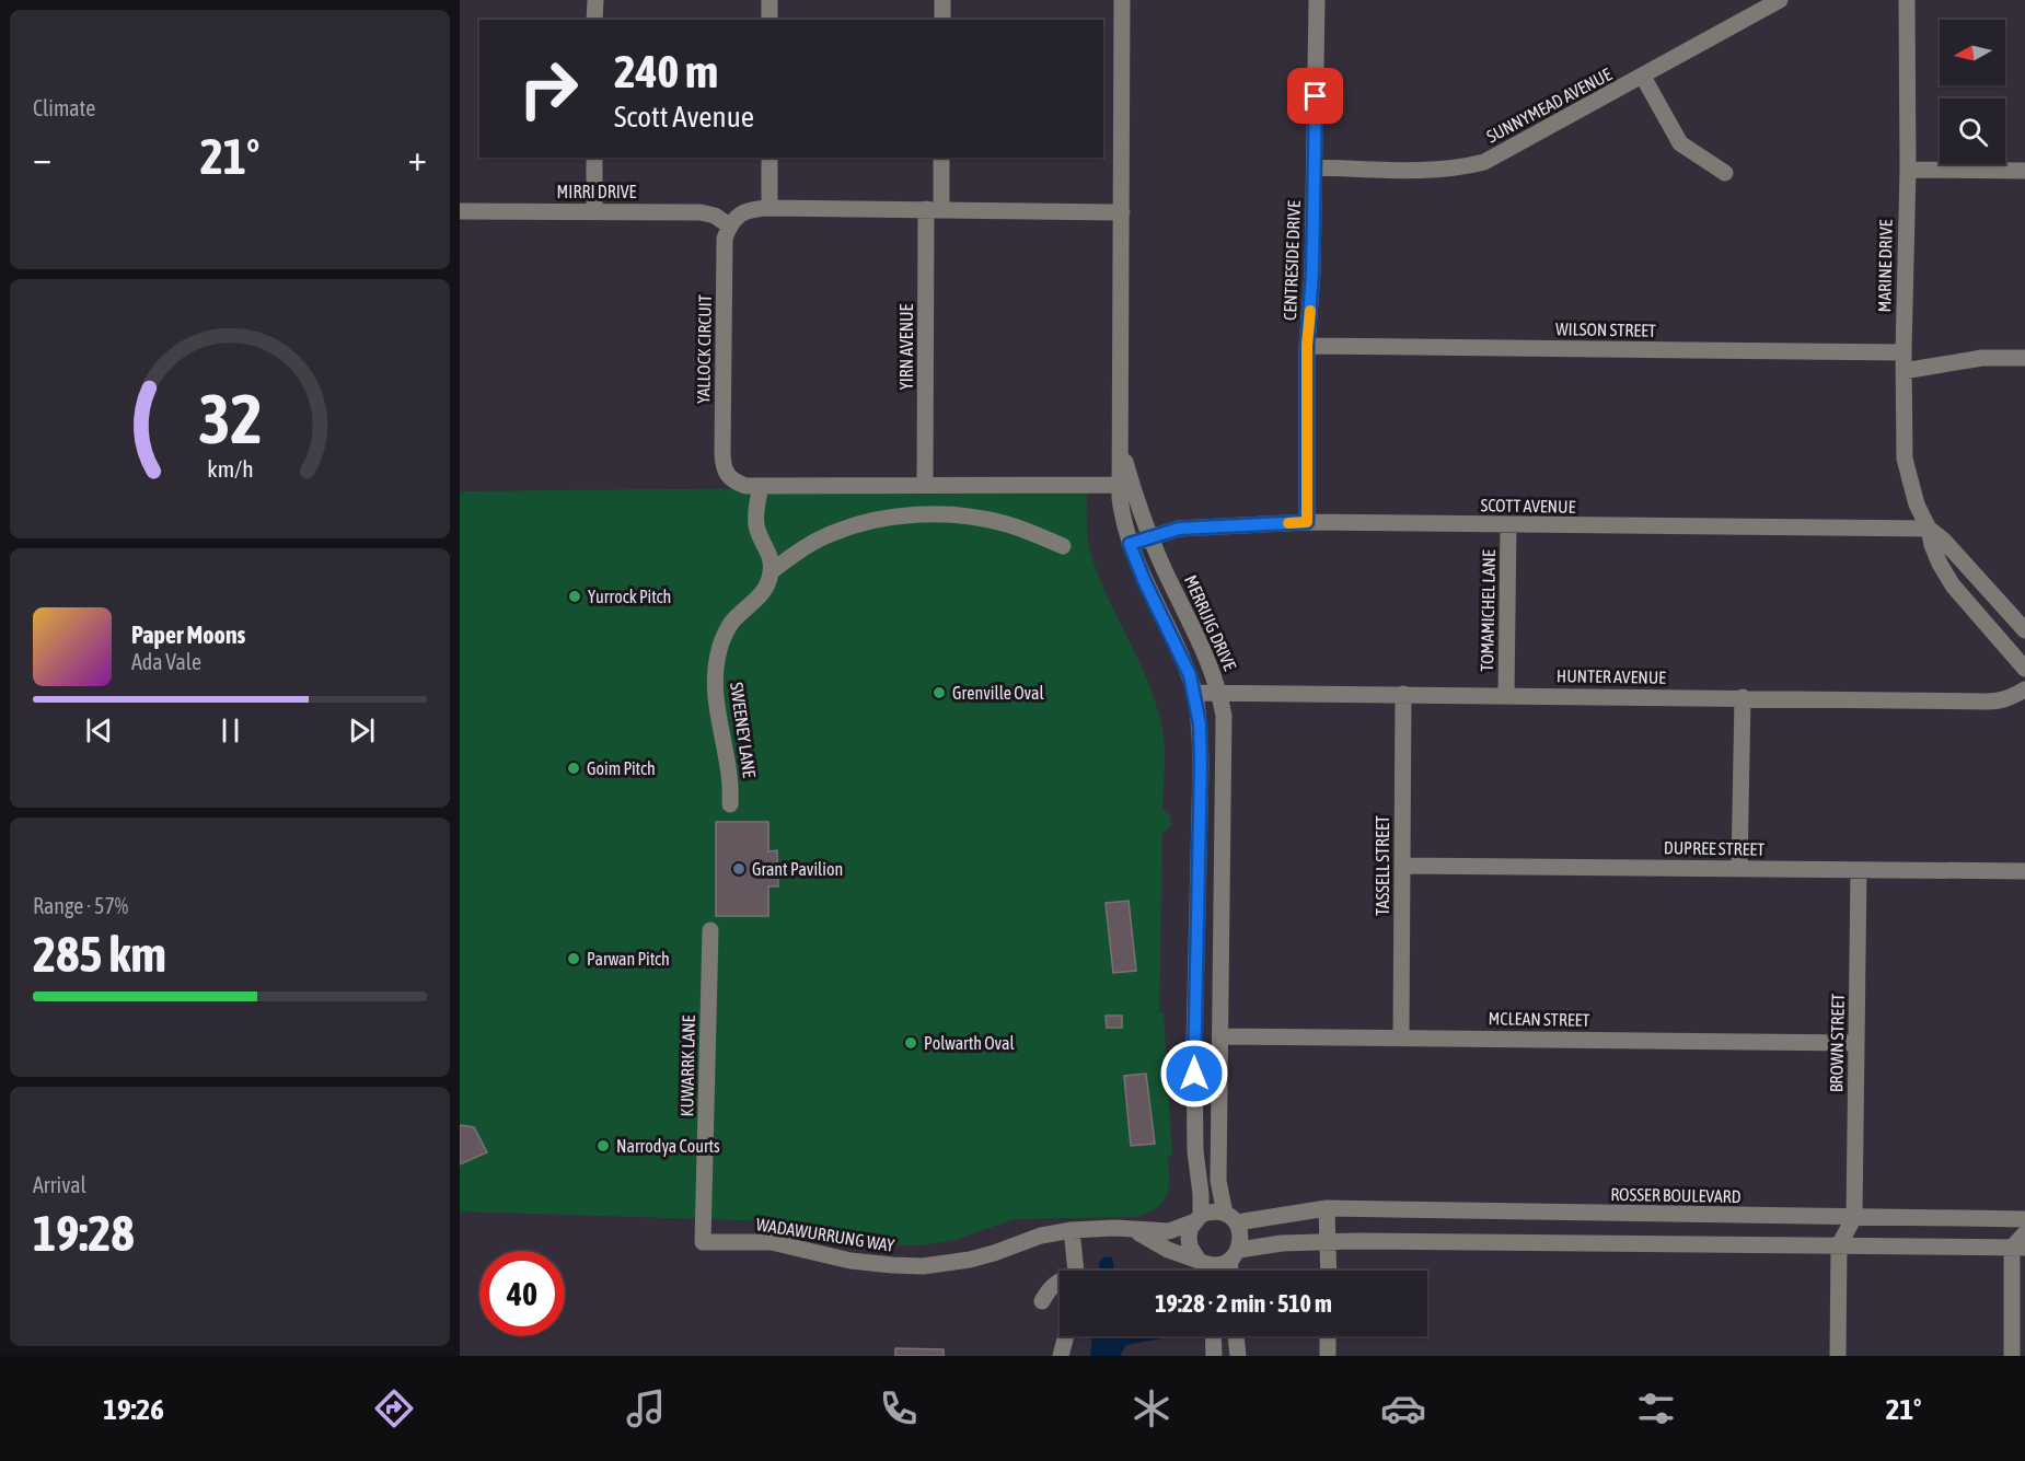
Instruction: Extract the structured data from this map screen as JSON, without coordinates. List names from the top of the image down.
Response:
{
  "streets": {
    "street": [
      "SUNNYMEAD AVENUE",
      "MIRRI DRIVE",
      "CENTRESIDE DRIVE",
      "MARINE DRIVE",
      "WILSON STREET",
      "YIRN AVENUE",
      "YALLOCK CIRCUIT",
      "SCOTT AVENUE",
      "TOMAMICHEL LANE",
      "MERRIJIG DRIVE",
      "HUNTER AVENUE",
      "SWEENEY LANE",
      "DUPREE STREET",
      "TASSELL STREET",
      "MCLEAN STREET",
      "BROWN STREET",
      "KUWARRK LANE",
      "ROSSER BOULEVARD",
      "WADAWURRUNG WAY"
    ]
  },
  "crossings": [
    ["SUNNYMEAD AVENUE", "CENTRESIDE DRIVE"],
    ["MIRRI DRIVE", "YALLOCK CIRCUIT"],
    ["CENTRESIDE DRIVE", "WILSON STREET"],
    ["CENTRESIDE DRIVE", "SCOTT AVENUE"],
    ["MARINE DRIVE", "WILSON STREET"],
    ["MARINE DRIVE", "SCOTT AVENUE"],
    ["YIRN AVENUE", "YALLOCK CIRCUIT"],
    ["YALLOCK CIRCUIT", "MERRIJIG DRIVE"],
    ["SCOTT AVENUE", "TOMAMICHEL LANE"],
    ["SCOTT AVENUE", "MERRIJIG DRIVE"],
    ["TOMAMICHEL LANE", "HUNTER AVENUE"],
    ["MERRIJIG DRIVE", "HUNTER AVENUE"],
    ["MERRIJIG DRIVE", "MCLEAN STREET"],
    ["MERRIJIG DRIVE", "ROSSER BOULEVARD"],
    ["MERRIJIG DRIVE", "WADAWURRUNG WAY"],
    ["HUNTER AVENUE", "TASSELL STREET"],
    ["DUPREE STREET", "TASSELL STREET"],
    ["DUPREE STREET", "BROWN STREET"],
    ["TASSELL STREET", "MCLEAN STREET"],
    ["MCLEAN STREET", "BROWN STREET"],
    ["BROWN STREET", "ROSSER BOULEVARD"],
    ["KUWARRK LANE", "WADAWURRUNG WAY"],
    ["ROSSER BOULEVARD", "WADAWURRUNG WAY"]
  ],
  "places": [
    "Yurrock Pitch",
    "Grenville Oval",
    "Goim Pitch",
    "Grant Pavilion",
    "Parwan Pitch",
    "Polwarth Oval",
    "Narrodya Courts"
  ],
  "north": "left",
  "page": {
    "tile": [
      "Climate",
      ["Range · 57%", "285 km"],
      ["Arrival", "19:28"]
    ],
    "turn": ["240 m", "Scott Avenue"],
    "heat": ["−", "21°", "+"],
    "song": ["Paper Moons", "Ada Vale"],
    "limit": "40",
    "trip": "19:28 · 2 min · 510 m",
    "tabs": ["19:26", "21°"],
    "gauge": ["32", "km/h"]
  }
}
